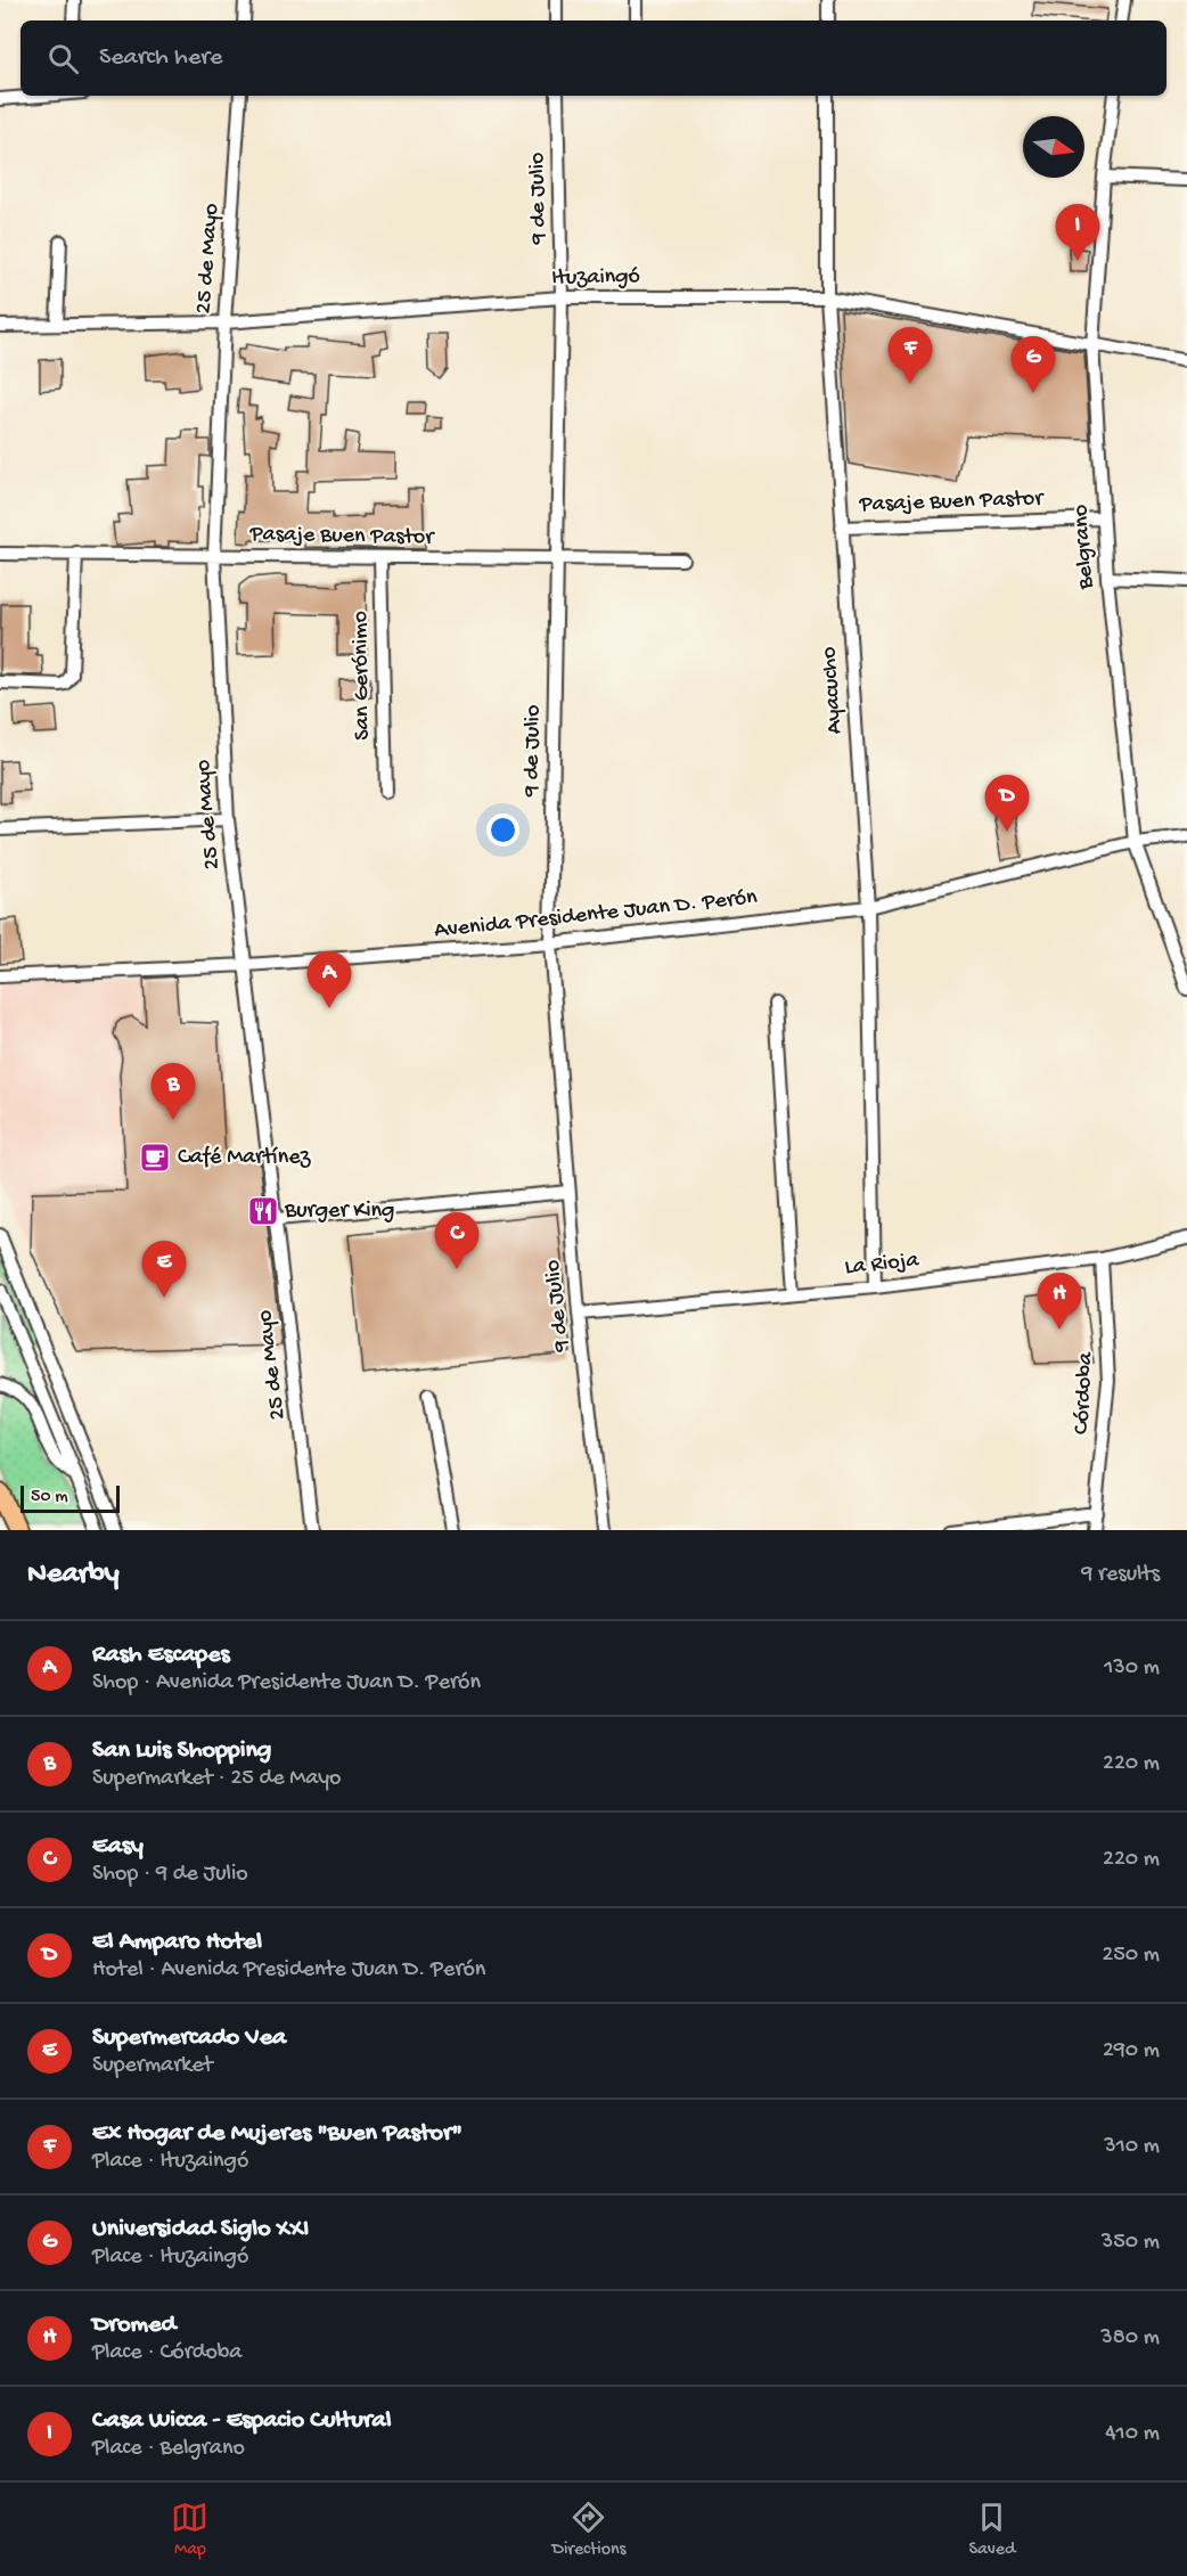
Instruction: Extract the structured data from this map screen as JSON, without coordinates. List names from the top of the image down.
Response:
{
  "streets": {
    "street": [
      "9 de Julio",
      "25 de Mayo",
      "Ituzaingó",
      "Pasaje Buen Pastor",
      "Belgrano",
      "San Gerónimo",
      "Ayacucho",
      "Avenida Presidente Juan D. Perón",
      "La Rioja",
      "Córdoba"
    ]
  },
  "crossings": [
    ["9 de Julio", "Ituzaingó"],
    ["9 de Julio", "Pasaje Buen Pastor"],
    ["9 de Julio", "Avenida Presidente Juan D. Perón"],
    ["9 de Julio", "La Rioja"],
    ["25 de Mayo", "Ituzaingó"],
    ["25 de Mayo", "Pasaje Buen Pastor"],
    ["25 de Mayo", "Avenida Presidente Juan D. Perón"],
    ["Ituzaingó", "Belgrano"],
    ["Ituzaingó", "Ayacucho"],
    ["Pasaje Buen Pastor", "Belgrano"],
    ["Pasaje Buen Pastor", "San Gerónimo"],
    ["Pasaje Buen Pastor", "Ayacucho"],
    ["Belgrano", "Avenida Presidente Juan D. Perón"],
    ["Ayacucho", "Avenida Presidente Juan D. Perón"],
    ["Ayacucho", "La Rioja"],
    ["La Rioja", "Córdoba"]
  ],
  "places": {
    "cafe": ["Café Martínez"],
    "restaurant": ["Burger King"]
  },
  "scale_bar": "50 m",
  "north": "right",
  "page": {
    "search": "Search here",
    "pins": [
      "I",
      "F",
      "G",
      "D",
      "A",
      "B",
      "C",
      "E",
      "H"
    ],
    "scale": "50 m",
    "heading": ["Nearby", "9 results"],
    "list": [
      {
        "mark": "A",
        "name": "Rash Escapes",
        "note": "Shop · Avenida Presidente Juan D. Perón",
        "value": "130 m"
      },
      {
        "mark": "B",
        "name": "San Luis Shopping",
        "note": "Supermarket · 25 de Mayo",
        "value": "220 m"
      },
      {
        "mark": "C",
        "name": "Easy",
        "note": "Shop · 9 de Julio",
        "value": "220 m"
      },
      {
        "mark": "D",
        "name": "El Amparo Hotel",
        "note": "Hotel · Avenida Presidente Juan D. Perón",
        "value": "250 m"
      },
      {
        "mark": "E",
        "name": "Supermercado Vea",
        "note": "Supermarket",
        "value": "290 m"
      },
      {
        "mark": "F",
        "name": "Ex Hogar de Mujeres \"Buen Pastor\"",
        "note": "Place · Ituzaingó",
        "value": "310 m"
      },
      {
        "mark": "G",
        "name": "Universidad Siglo XXI",
        "note": "Place · Ituzaingó",
        "value": "350 m"
      },
      {
        "mark": "H",
        "name": "Dromed",
        "note": "Place · Córdoba",
        "value": "380 m"
      },
      {
        "mark": "I",
        "name": "Casa Wicca - Espacio Cultural",
        "note": "Place · Belgrano",
        "value": "410 m"
      }
    ],
    "nav": ["Map", "Directions", "Saved"]
  }
}
